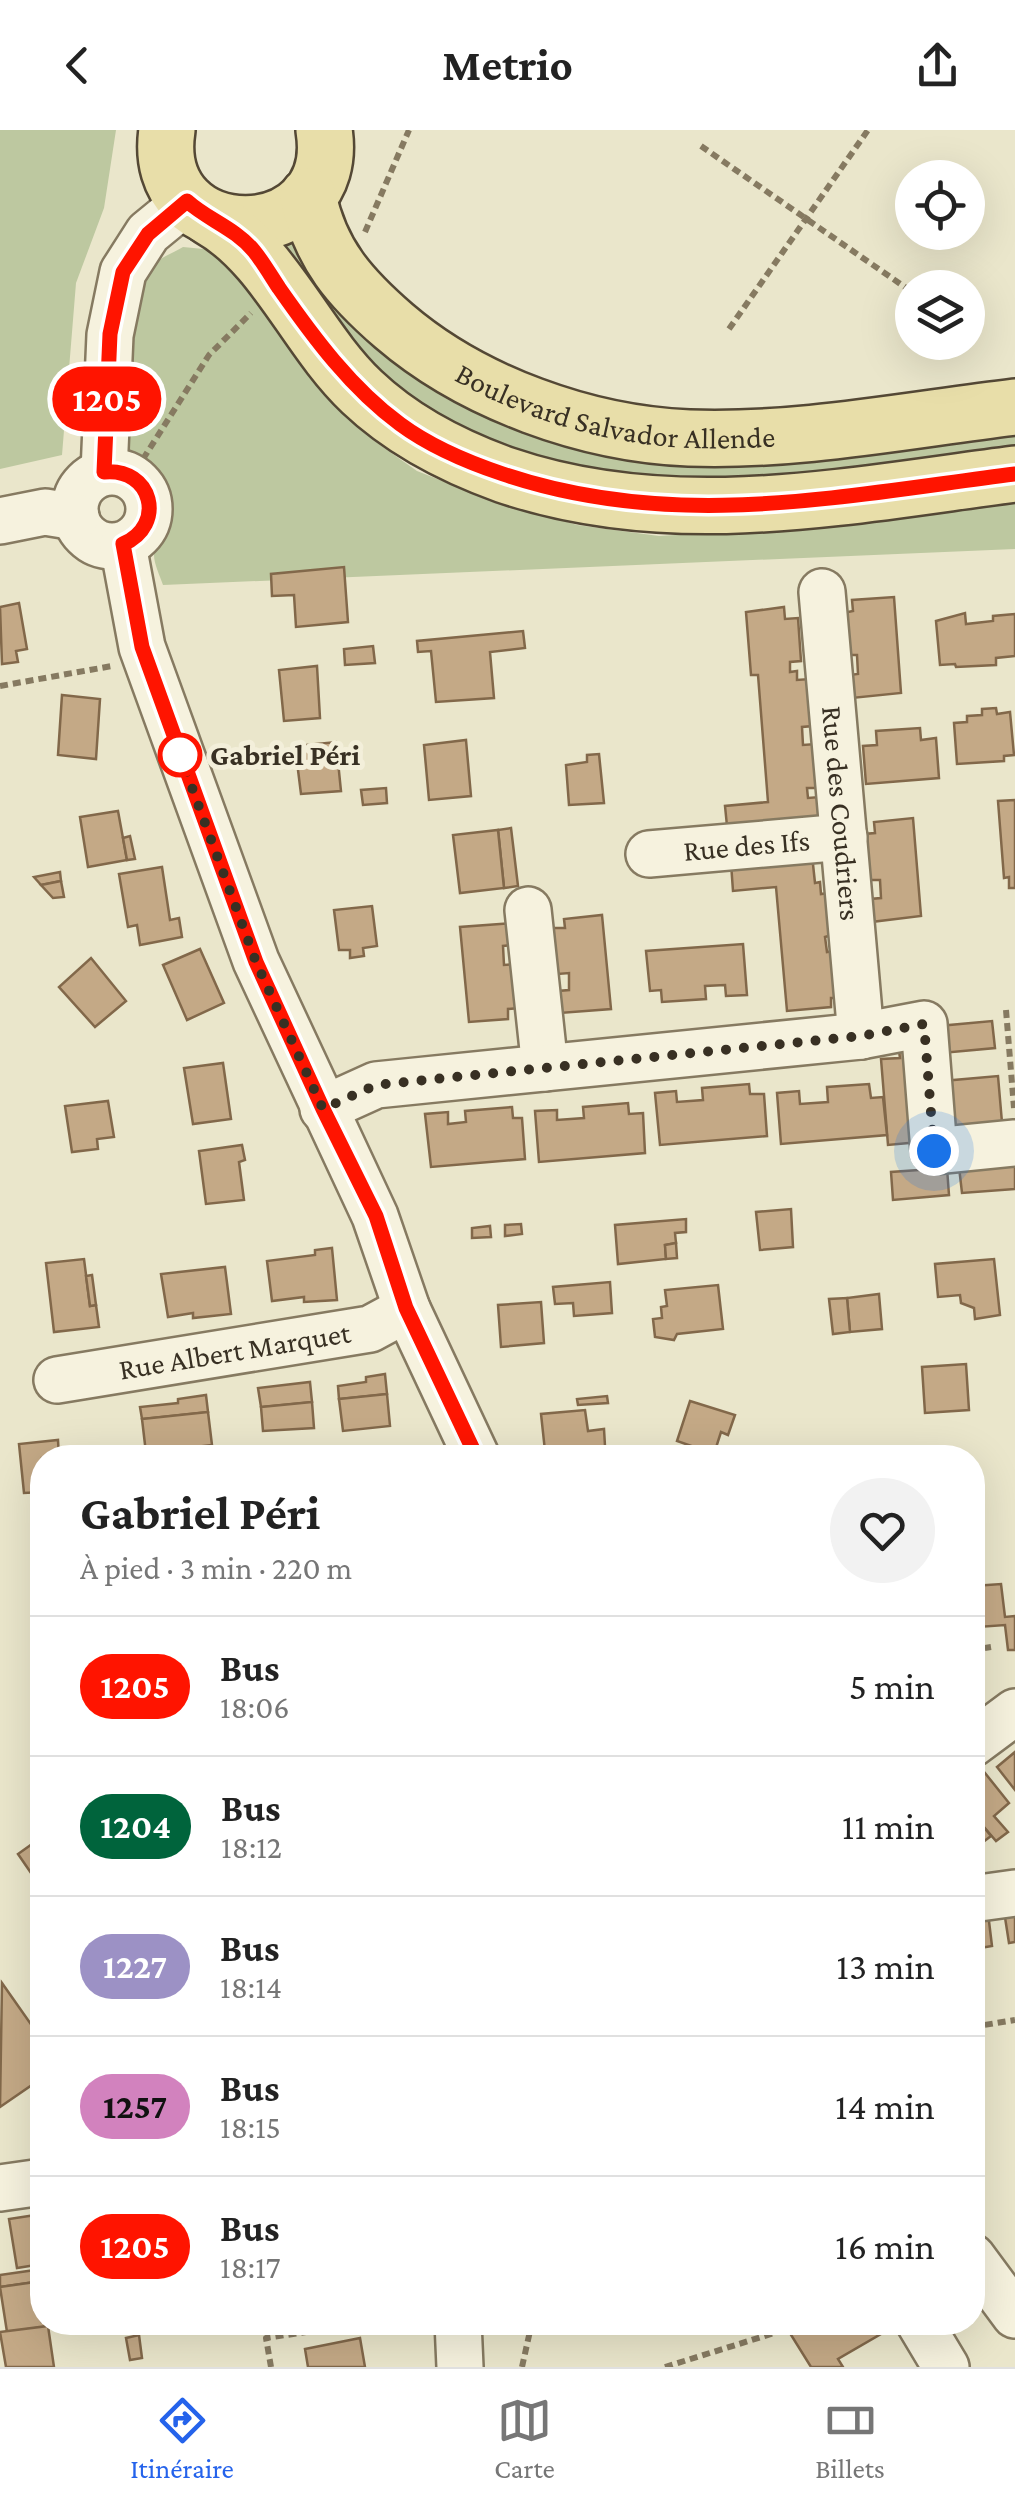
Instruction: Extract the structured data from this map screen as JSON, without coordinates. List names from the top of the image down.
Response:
{
  "streets": {
    "main road": ["Boulevard Salvador Allende"],
    "street": ["Rue des Coudriers", "Rue des Ifs", "Rue Albert Marquet"]
  },
  "crossings": [
    ["Rue des Coudriers", "Rue des Ifs"]
  ],
  "places": ["Gabriel Péri"],
  "lines": ["bus line 1205"],
  "page": {
    "header": "Metrio",
    "on_map": "1205",
    "heading": ["Gabriel Péri", "À pied · 3 min · 220 m"],
    "list": [
      {
        "mark": "1205",
        "name": "Bus",
        "note": "18:06",
        "value": "5 min"
      },
      {
        "mark": "1204",
        "name": "Bus",
        "note": "18:12",
        "value": "11 min"
      },
      {
        "mark": "1227",
        "name": "Bus",
        "note": "18:14",
        "value": "13 min"
      },
      {
        "mark": "1257",
        "name": "Bus",
        "note": "18:15",
        "value": "14 min"
      },
      {
        "mark": "1205",
        "name": "Bus",
        "note": "18:17",
        "value": "16 min"
      }
    ],
    "tabs": ["Itinéraire", "Carte", "Billets"]
  }
}
